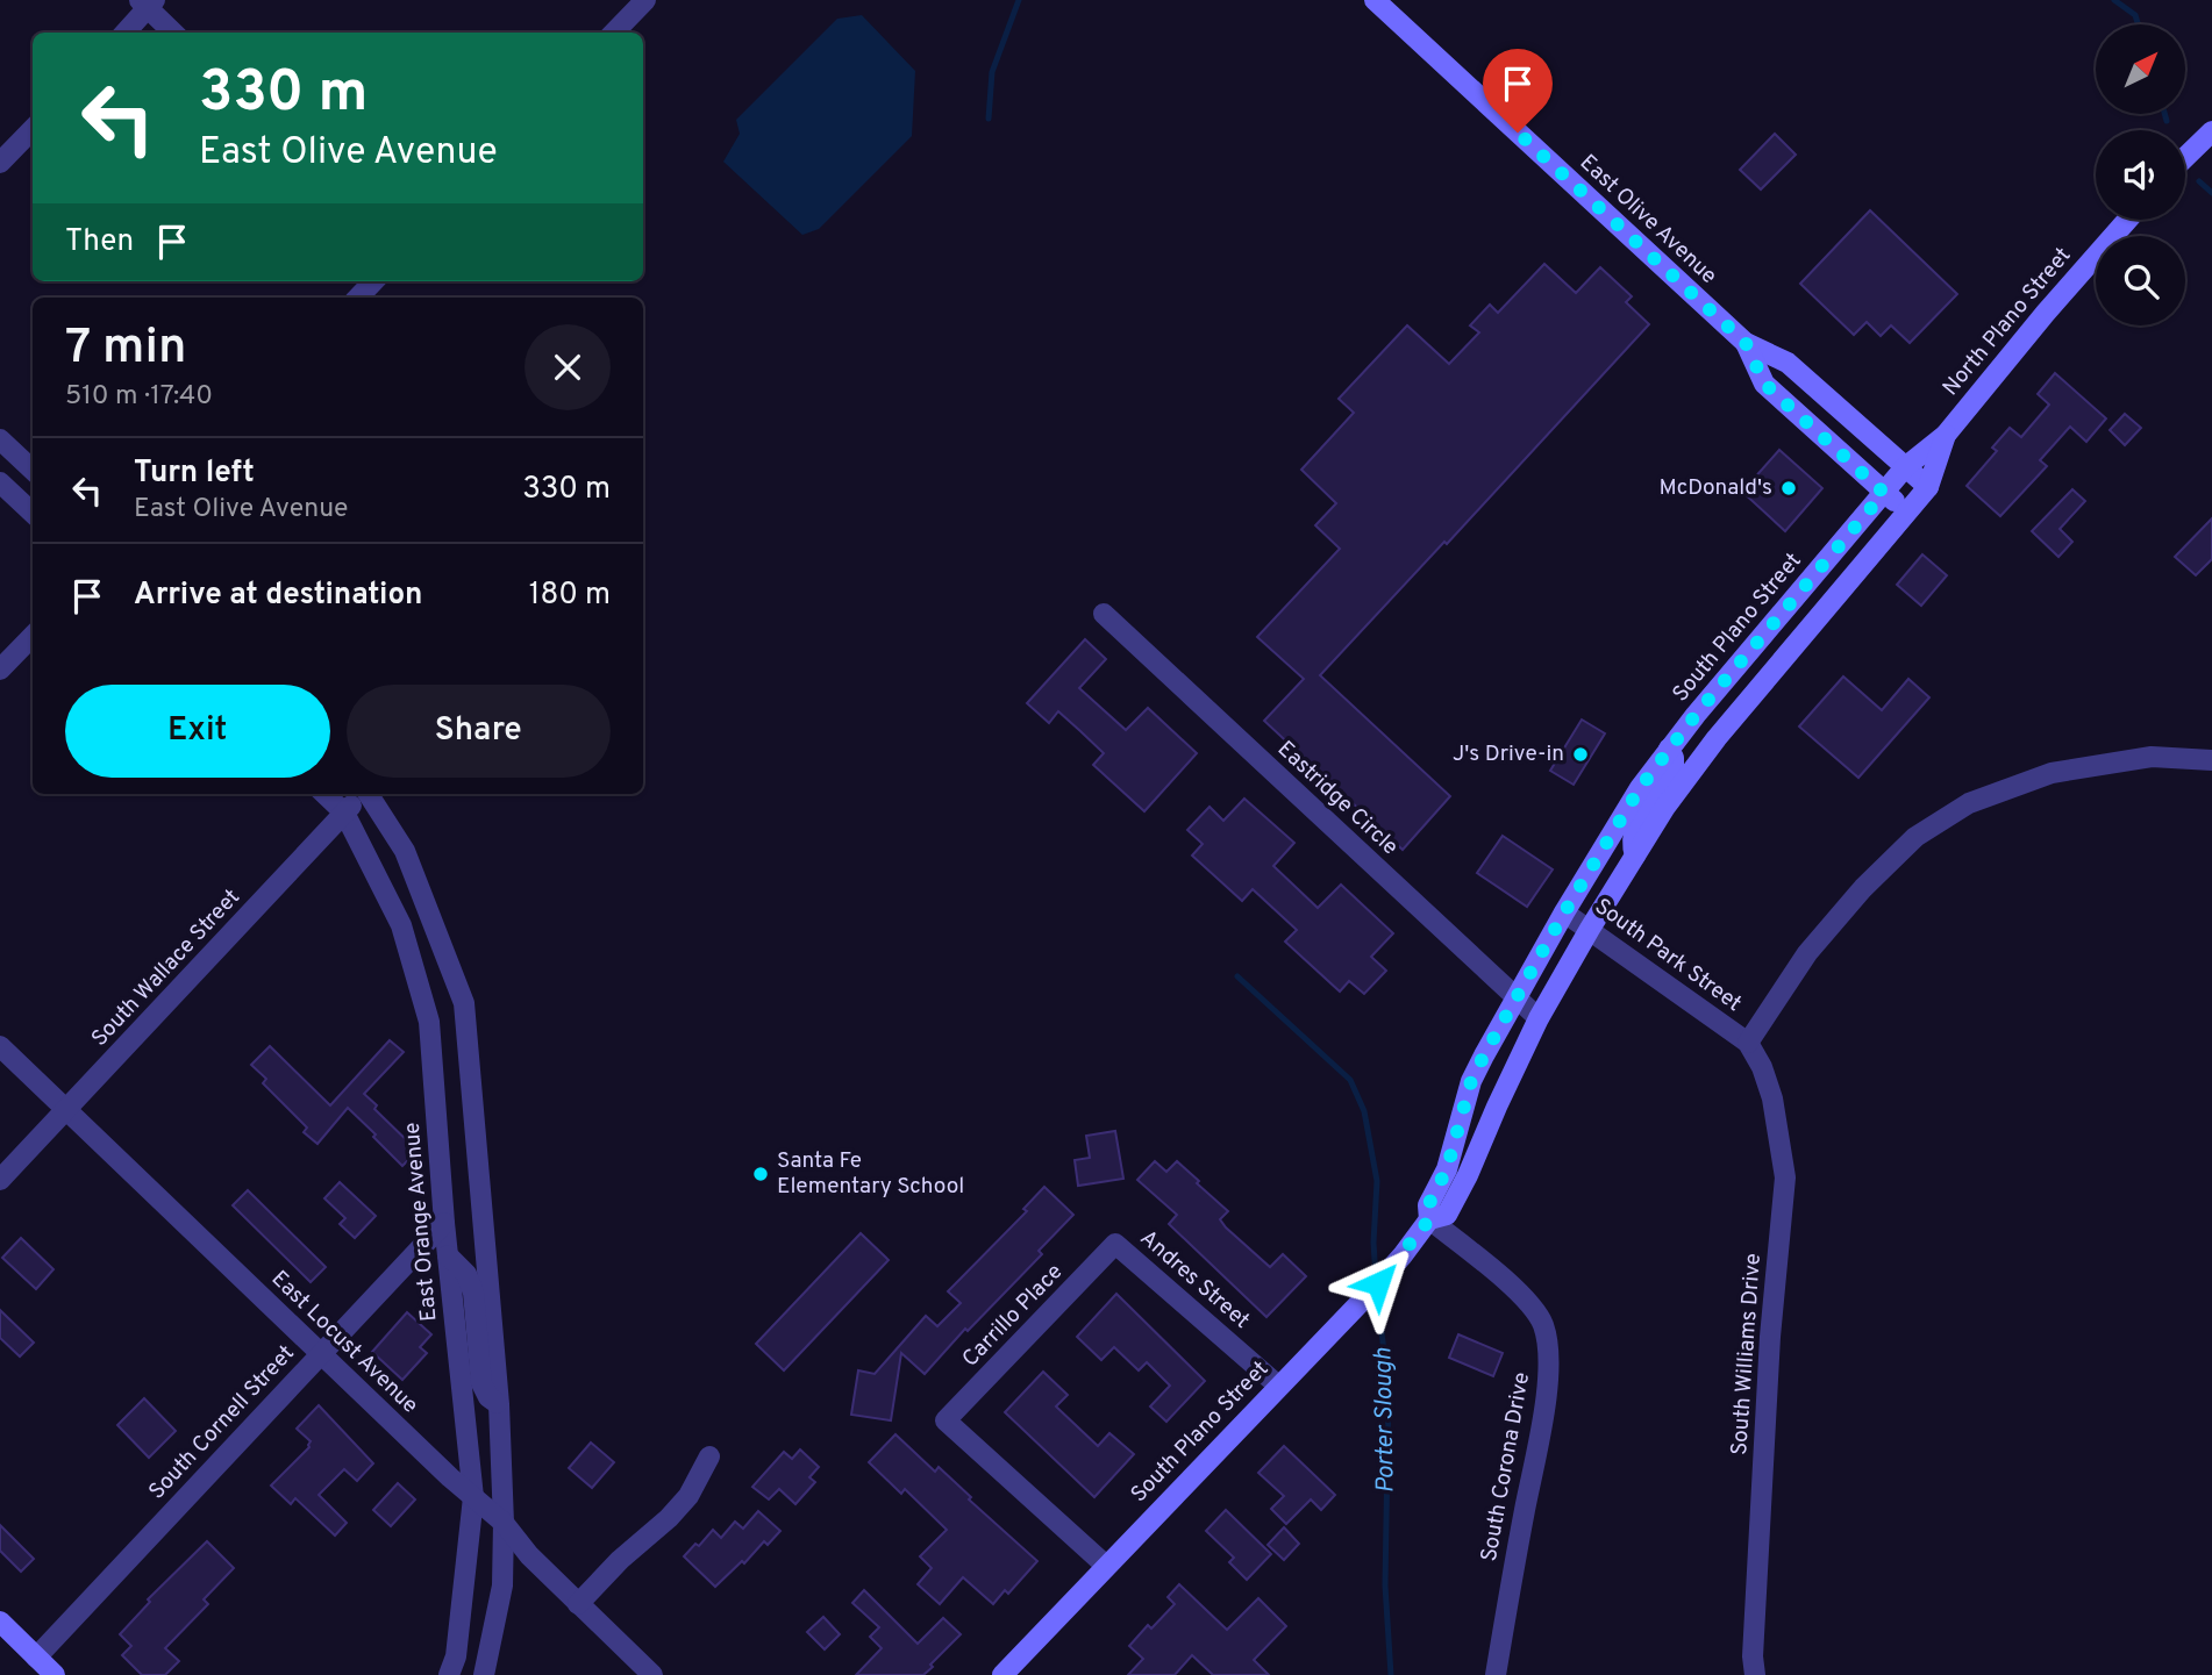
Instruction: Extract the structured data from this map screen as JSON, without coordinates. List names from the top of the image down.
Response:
{
  "streets": {
    "main road": ["East Olive Avenue", "North Plano Street", "South Plano Street"],
    "street": [
      "Eastridge Circle",
      "South Park Street",
      "South Wallace Street",
      "East Orange Avenue",
      "Andres Street",
      "Carrillo Place",
      "East Locust Avenue",
      "South Williams Drive",
      "South Cornell Street",
      "South Corona Drive"
    ]
  },
  "crossings": [
    ["East Olive Avenue", "North Plano Street"],
    ["East Olive Avenue", "South Plano Street"],
    ["North Plano Street", "South Plano Street"],
    ["South Plano Street", "Eastridge Circle"],
    ["South Plano Street", "South Park Street"],
    ["South Plano Street", "Andres Street"],
    ["South Plano Street", "Carrillo Place"],
    ["South Plano Street", "South Corona Drive"],
    ["South Park Street", "South Williams Drive"],
    ["South Wallace Street", "East Orange Avenue"],
    ["South Wallace Street", "East Locust Avenue"],
    ["East Orange Avenue", "East Locust Avenue"],
    ["East Orange Avenue", "South Cornell Street"],
    ["Andres Street", "Carrillo Place"],
    ["East Locust Avenue", "South Cornell Street"]
  ],
  "water": ["Porter Slough"],
  "places": ["McDonald's", "J's Drive-in", "Santa Fe Elementary School"],
  "north": "top right",
  "page": {
    "turn": ["330 m", "East Olive Avenue"],
    "then": "Then",
    "heading": ["7 min", "510 m · 17:40"],
    "list": [
      {
        "name": "Turn left",
        "note": "East Olive Avenue",
        "value": "330 m"
      },
      {
        "name": "Arrive at destination",
        "value": "180 m"
      }
    ],
    "buttons": ["Exit", "Share"]
  }
}
